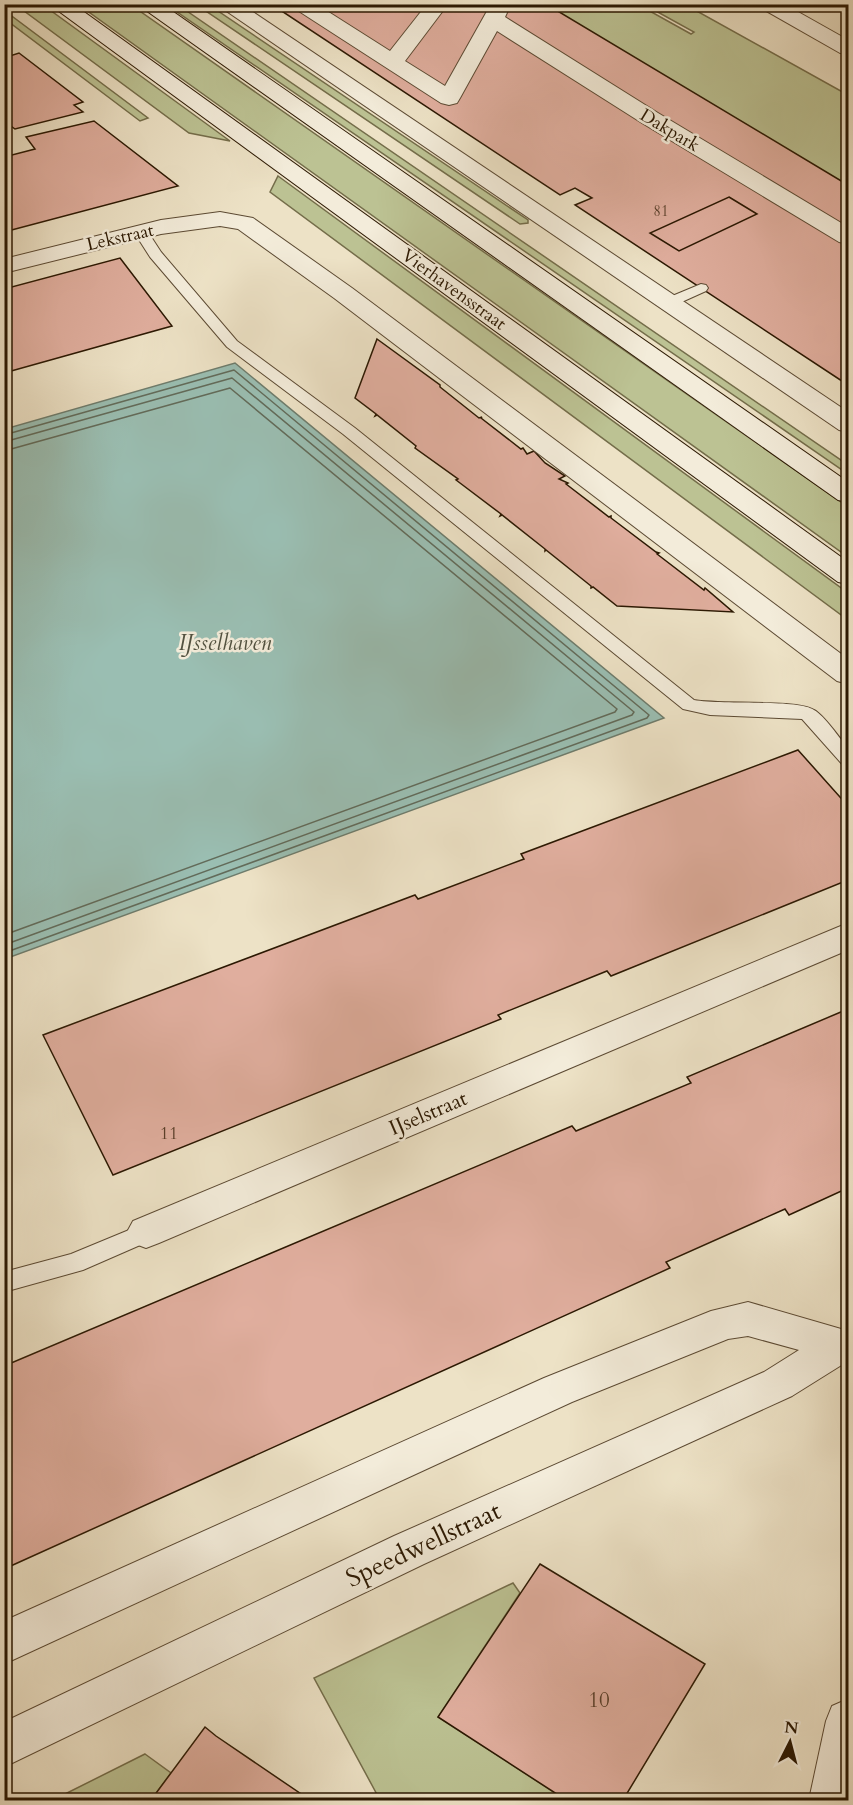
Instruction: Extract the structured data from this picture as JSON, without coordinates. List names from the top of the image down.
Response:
{
  "streets": {
    "street": [
      "Dakpark",
      "Lekstraat",
      "Vierhavensstraat",
      "IJselstraat",
      "Speedwellstraat"
    ]
  },
  "water": ["IJsselhaven"],
  "house_numbers": ["81", "11", "10"],
  "north": "top"
}
